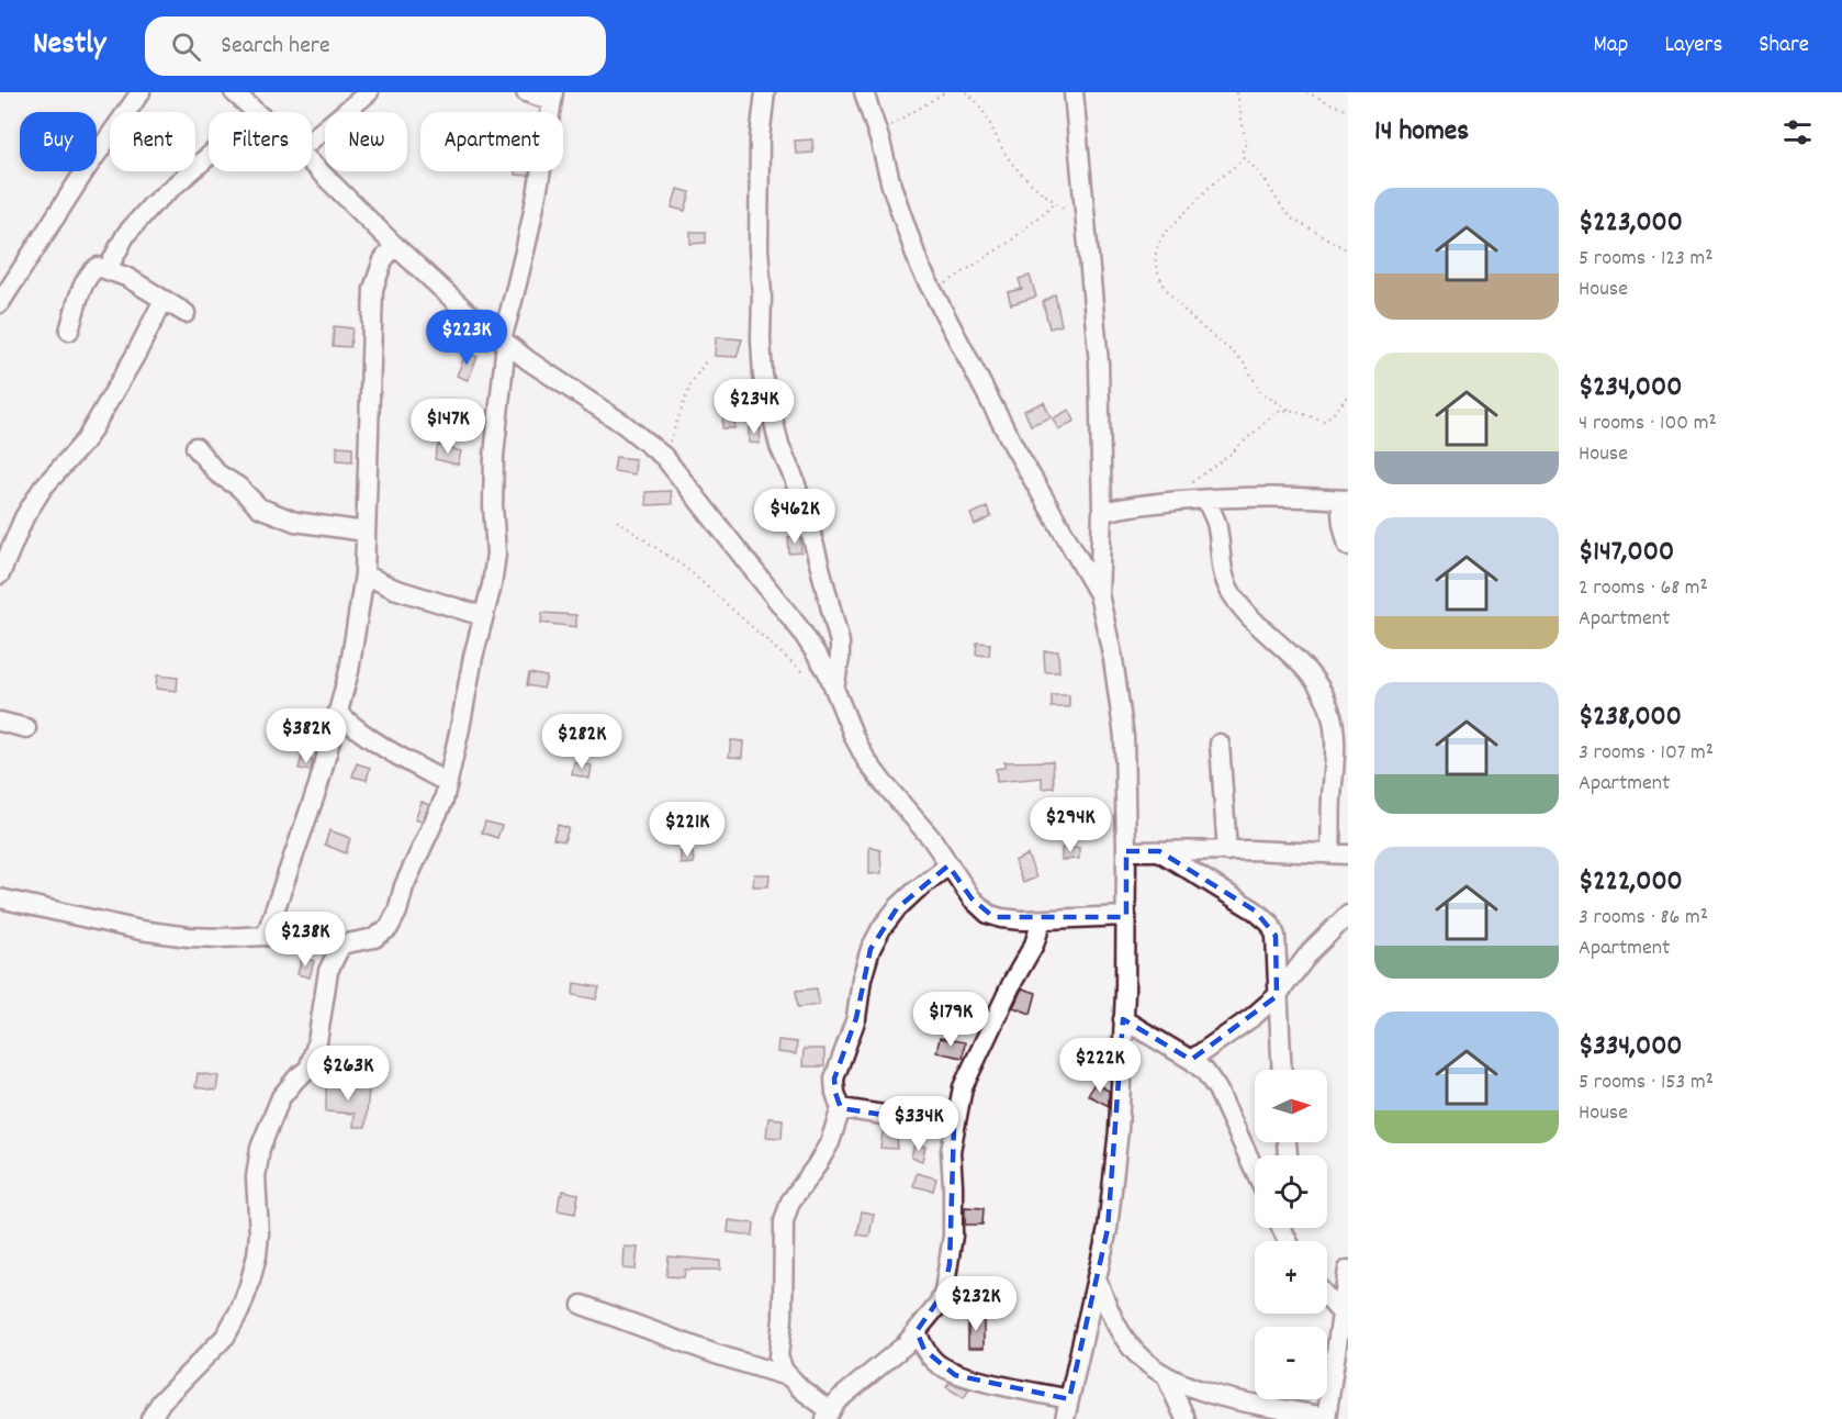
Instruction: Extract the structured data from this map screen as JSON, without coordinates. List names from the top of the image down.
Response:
{
  "north": "right",
  "page": {
    "header": "Nestly",
    "search": "Search here",
    "nav": ["Map", "Layers", "Share"],
    "heading": "14 homes",
    "chip": [
      "Buy",
      "Rent",
      "Filters",
      "New",
      "Apartment"
    ],
    "list": [
      {
        "name": "$223,000",
        "note": "5 rooms · 123 m² · House"
      },
      {
        "name": "$234,000",
        "note": "4 rooms · 100 m² · House"
      },
      {
        "name": "$147,000",
        "note": "2 rooms · 68 m² · Apartment"
      },
      {
        "name": "$238,000",
        "note": "3 rooms · 107 m² · Apartment"
      },
      {
        "name": "$222,000",
        "note": "3 rooms · 86 m² · Apartment"
      },
      {
        "name": "$334,000",
        "note": "5 rooms · 153 m² · House"
      }
    ],
    "price": [
      "$223K",
      "$234K",
      "$147K",
      "$462K",
      "$382K",
      "$282K",
      "$294K",
      "$221K",
      "$238K",
      "$179K",
      "$222K",
      "$263K",
      "$334K",
      "$232K"
    ],
    "map_buttons": ["+", "−"]
  }
}
